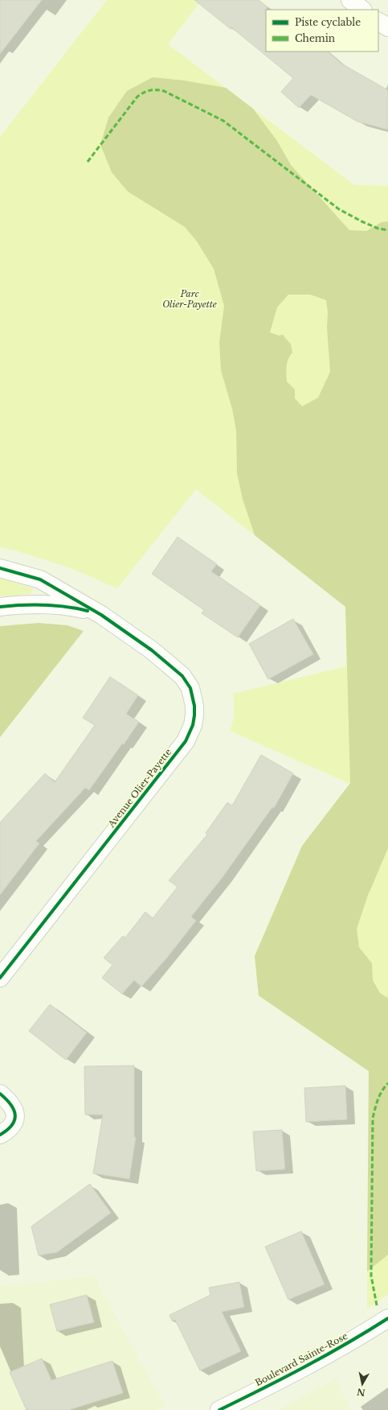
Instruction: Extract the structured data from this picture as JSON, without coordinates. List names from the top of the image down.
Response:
{
  "streets": {
    "street": ["Avenue Olier-Payette", "Boulevard Sainte-Rose"]
  },
  "parks": ["Parc Olier-Payette"],
  "legend": ["Piste cyclable", "Chemin"],
  "north": "bottom"
}
